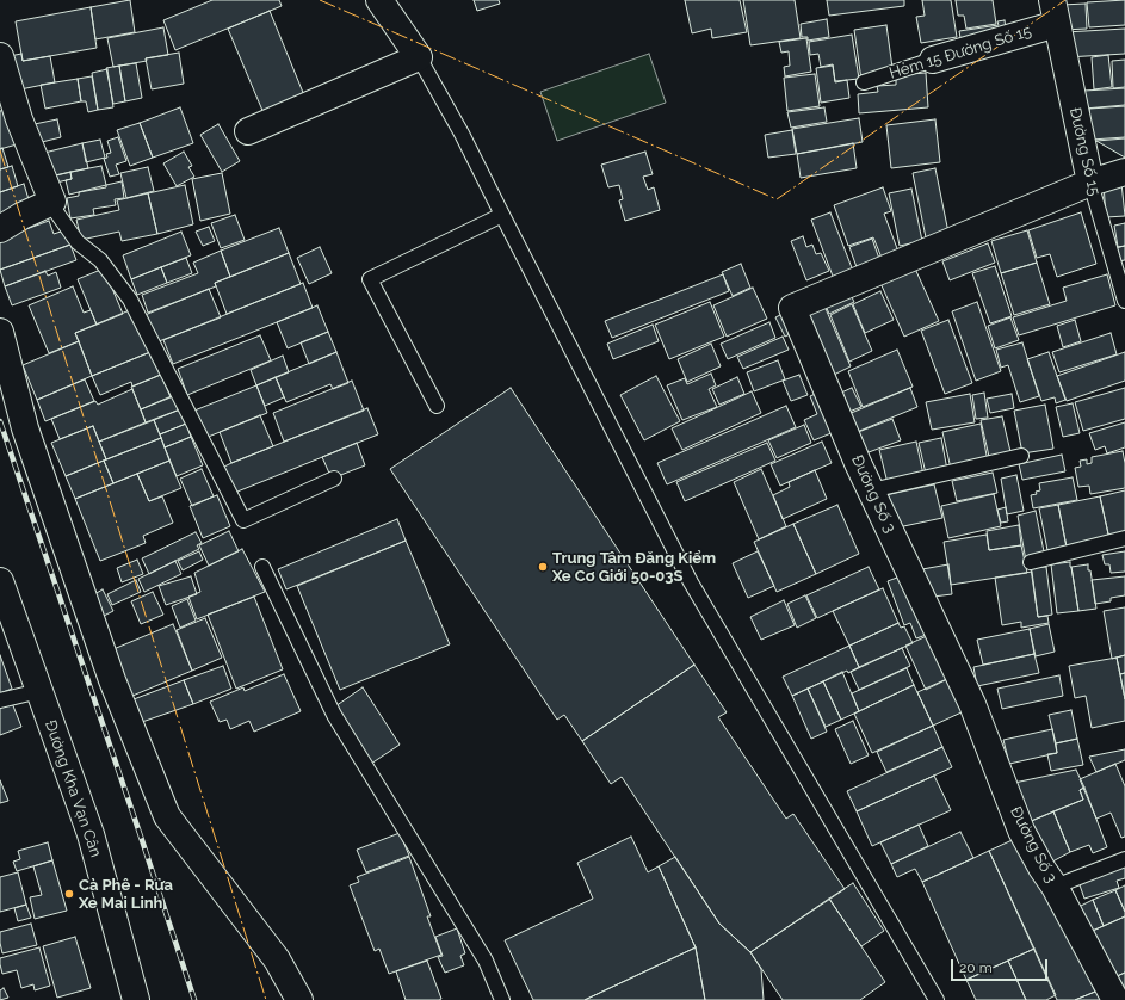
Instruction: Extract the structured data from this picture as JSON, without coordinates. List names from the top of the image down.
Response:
{
  "streets": {
    "street": [
      "Hẻm 15 Đường Số 15",
      "Đường Số 15",
      "Đường Số 3",
      "Đường Kha Vạn Cân"
    ]
  },
  "crossings": [
    ["Hẻm 15 Đường Số 15", "Đường Số 15"],
    ["Đường Số 15", "Đường Số 3"]
  ],
  "places": ["Trung Tâm Đăng Kiểm Xe Cơ Giới 50-03S", "Cà Phê - Rửa Xe Mai Linh"],
  "scale_bar": "20 m"
}
